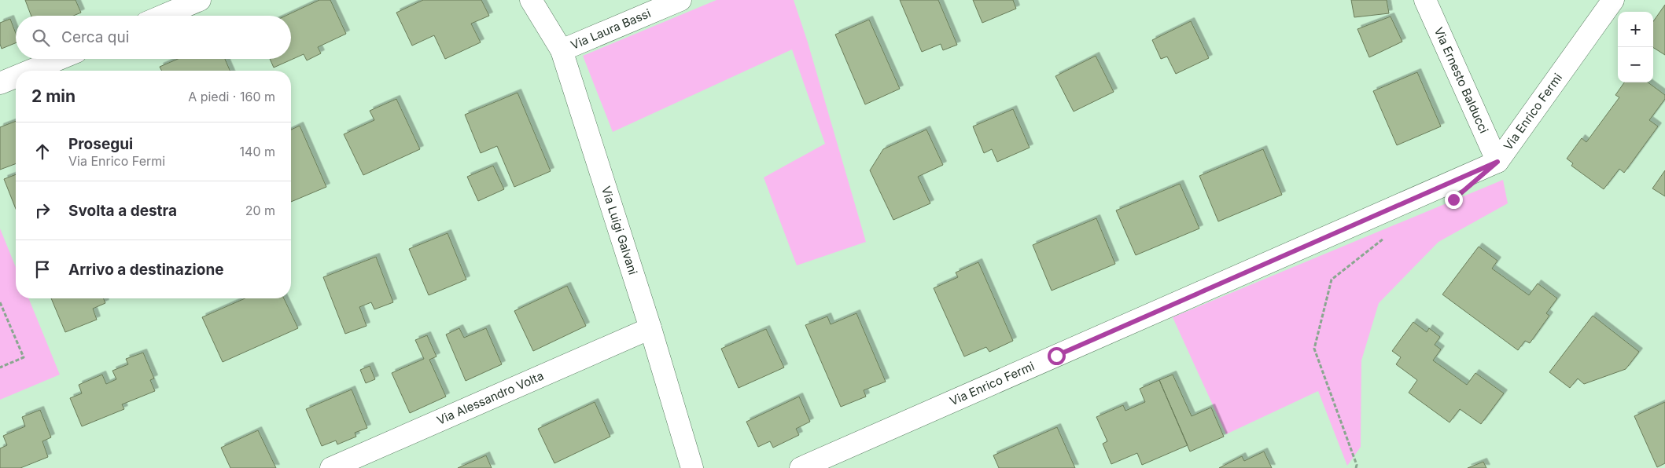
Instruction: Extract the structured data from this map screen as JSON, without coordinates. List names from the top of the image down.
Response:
{
  "streets": {
    "street": [
      "Via Laura Bassi",
      "Via Ernesto Balducci",
      "Via Enrico Fermi",
      "Via Luigi Galvani",
      "Via Alessandro Volta"
    ]
  },
  "crossings": [
    ["Via Laura Bassi", "Via Luigi Galvani"],
    ["Via Ernesto Balducci", "Via Enrico Fermi"],
    ["Via Luigi Galvani", "Via Alessandro Volta"]
  ],
  "page": {
    "map_buttons": ["+", "−"],
    "search": "Cerca qui",
    "heading": ["2 min", "A piedi · 160 m"],
    "list": [
      ["Prosegui", "Via Enrico Fermi", "140 m"],
      ["Svolta a destra", "20 m"],
      "Arrivo a destinazione"
    ]
  }
}
